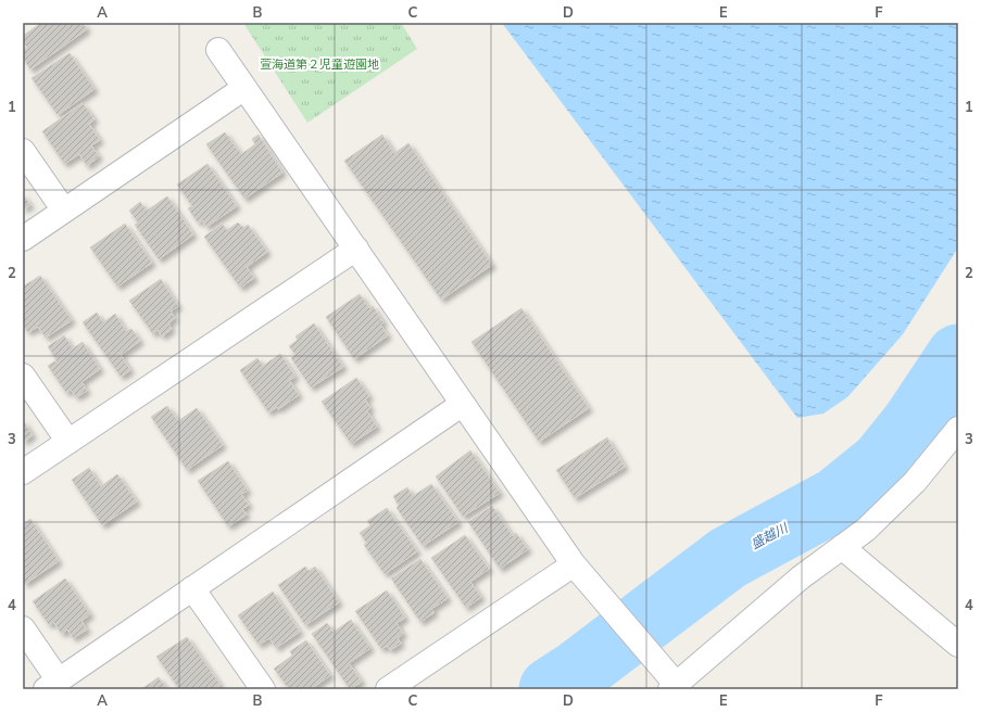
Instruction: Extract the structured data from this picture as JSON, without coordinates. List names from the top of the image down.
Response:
{
  "water": ["盛越川"],
  "parks": ["萱海道第２児童遊園地"],
  "grid": {
    "columns": [
      "A",
      "B",
      "C",
      "D",
      "E",
      "F"
    ],
    "rows": [
      "1",
      "2",
      "3",
      "4"
    ]
  }
}
